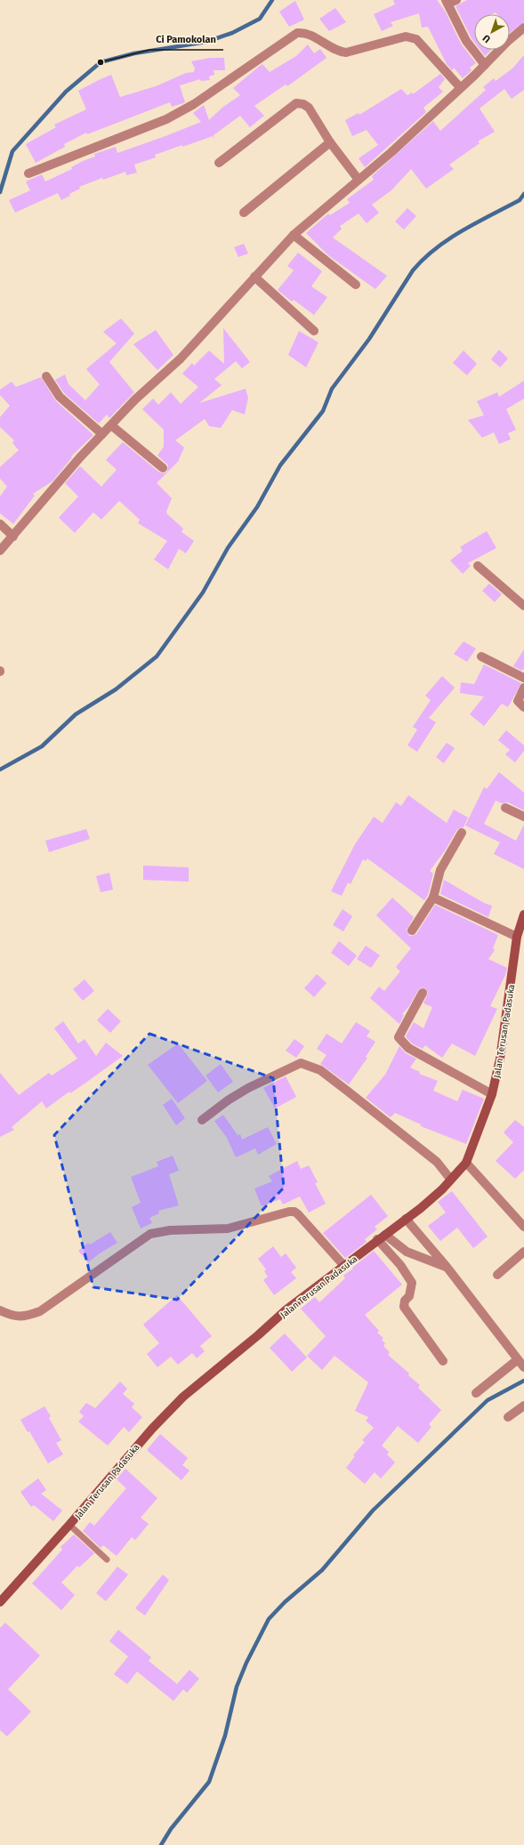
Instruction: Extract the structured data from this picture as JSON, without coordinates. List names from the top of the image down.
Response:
{
  "streets": {
    "street": ["Jalan Terusan Padasuka"]
  },
  "places": ["Ci Pamokolan"],
  "north": "bottom left"
}
